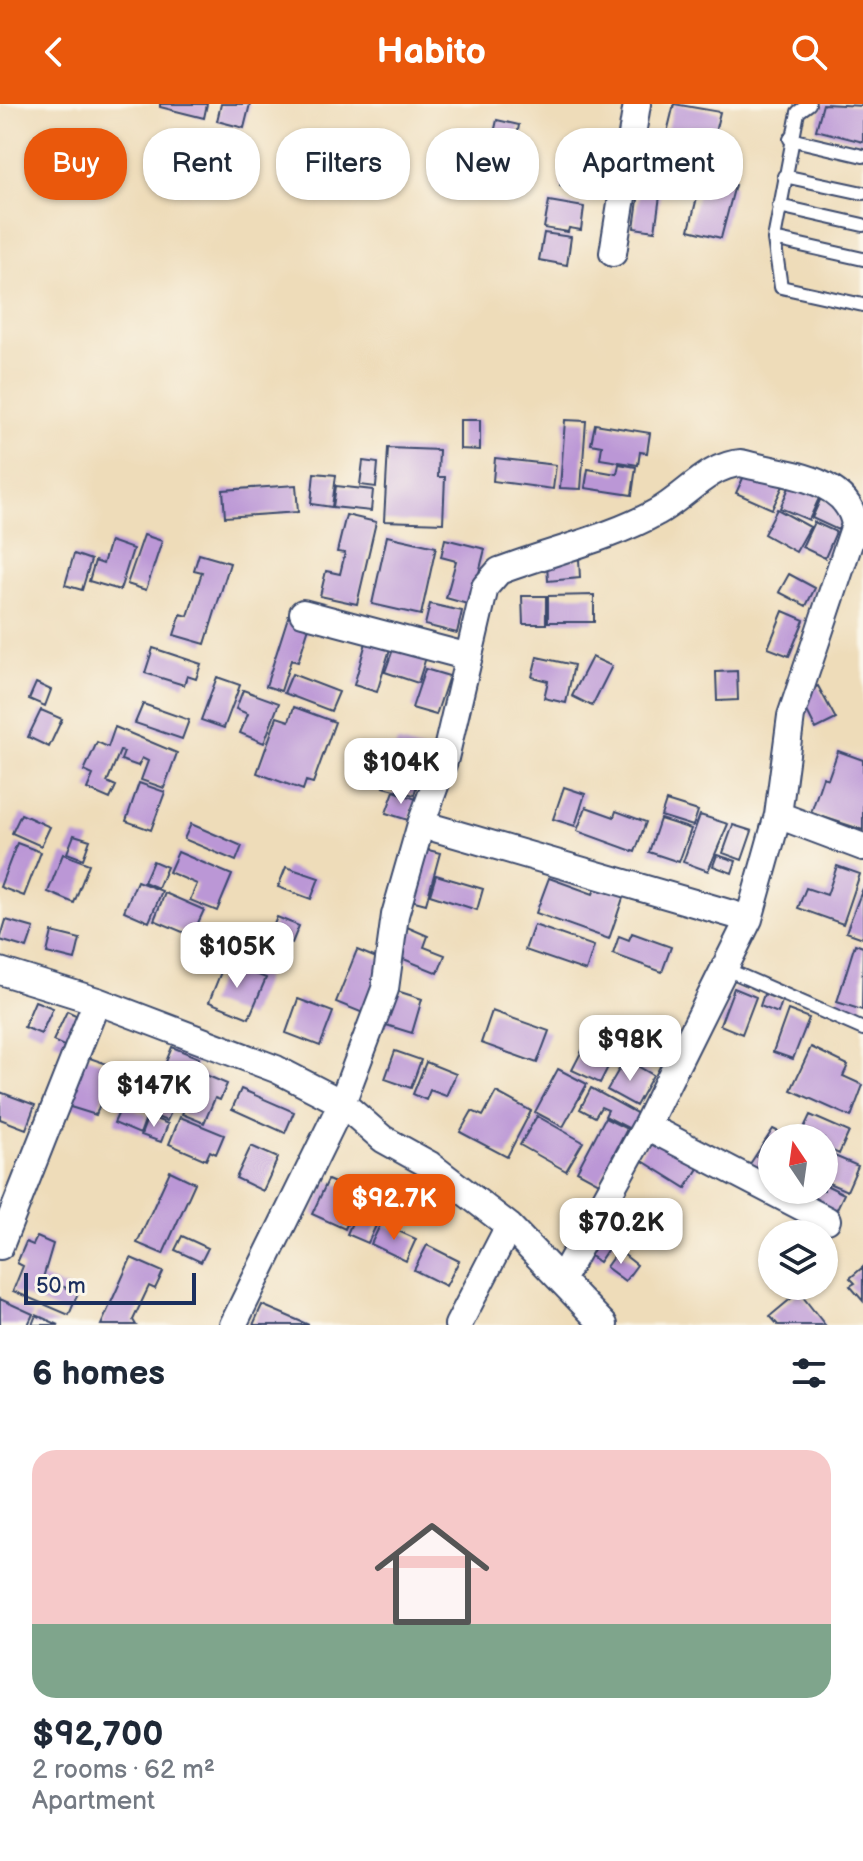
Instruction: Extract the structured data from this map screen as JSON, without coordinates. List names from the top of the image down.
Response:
{
  "scale_bar": "50 m",
  "north": "top",
  "page": {
    "header": "Habito",
    "chip": [
      "Buy",
      "Rent",
      "Filters",
      "New",
      "Apartment"
    ],
    "price": [
      "$104K",
      "$105K",
      "$98K",
      "$147K",
      "$92.7K",
      "$70.2K"
    ],
    "scale": "50 m",
    "heading": "6 homes",
    "list": [
      {
        "name": "$92,700",
        "note": "2 rooms · 62 m² · Apartment"
      }
    ]
  }
}
